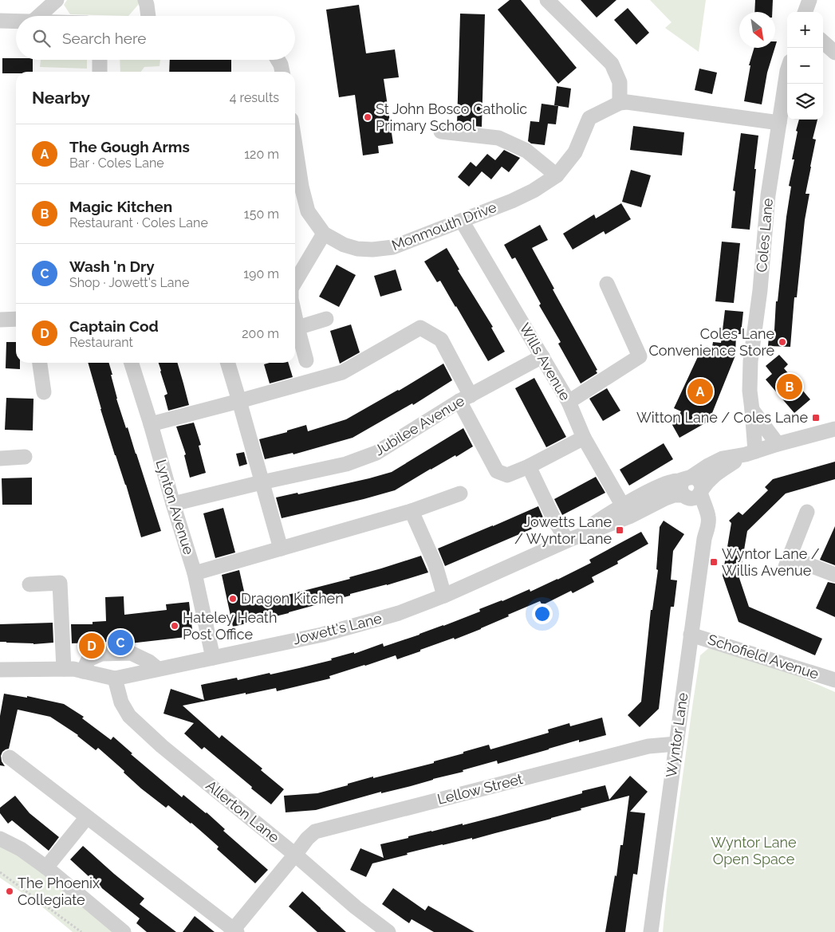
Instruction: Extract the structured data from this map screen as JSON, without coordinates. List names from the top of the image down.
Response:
{
  "streets": {
    "street": [
      "Monmouth Drive",
      "Coles Lane",
      "Wills Avenue",
      "Jubilee Avenue",
      "Lynton Avenue",
      "Jowett's Lane",
      "Schofield Avenue",
      "Wyntor Lane",
      "Lellow Street",
      "Allerton Lane"
    ]
  },
  "crossings": [
    ["Monmouth Drive", "Coles Lane"],
    ["Monmouth Drive", "Wills Avenue"],
    ["Coles Lane", "Jowett's Lane"],
    ["Wills Avenue", "Jubilee Avenue"],
    ["Wills Avenue", "Jowett's Lane"],
    ["Jubilee Avenue", "Lynton Avenue"],
    ["Lynton Avenue", "Jowett's Lane"],
    ["Jowett's Lane", "Wyntor Lane"],
    ["Jowett's Lane", "Allerton Lane"],
    ["Schofield Avenue", "Wyntor Lane"],
    ["Wyntor Lane", "Lellow Street"],
    ["Lellow Street", "Allerton Lane"]
  ],
  "parks": ["Wyntor Lane Open Space"],
  "places": {
    "other": [
      "St John Bosco Catholic Primary School",
      "Coles Lane Convenience Store",
      "Dragon Kitchen",
      "Hateley Heath Post Office",
      "The Phoenix Collegiate"
    ],
    "transit": ["Witton Lane / Coles Lane", "Jowetts Lane / Wyntor Lane", "Wyntor Lane / Willis Avenue"]
  },
  "north": "bottom right",
  "page": {
    "map_buttons": ["+", "−"],
    "search": "Search here",
    "heading": ["Nearby", "4 results"],
    "list": [
      {
        "mark": "A",
        "name": "The Gough Arms",
        "note": "Bar · Coles Lane",
        "value": "120 m"
      },
      {
        "mark": "B",
        "name": "Magic Kitchen",
        "note": "Restaurant · Coles Lane",
        "value": "150 m"
      },
      {
        "mark": "C",
        "name": "Wash 'n Dry",
        "note": "Shop · Jowett's Lane",
        "value": "190 m"
      },
      {
        "mark": "D",
        "name": "Captain Cod",
        "note": "Restaurant",
        "value": "200 m"
      }
    ],
    "pins": [
      "B",
      "A",
      "C",
      "D"
    ]
  }
}
